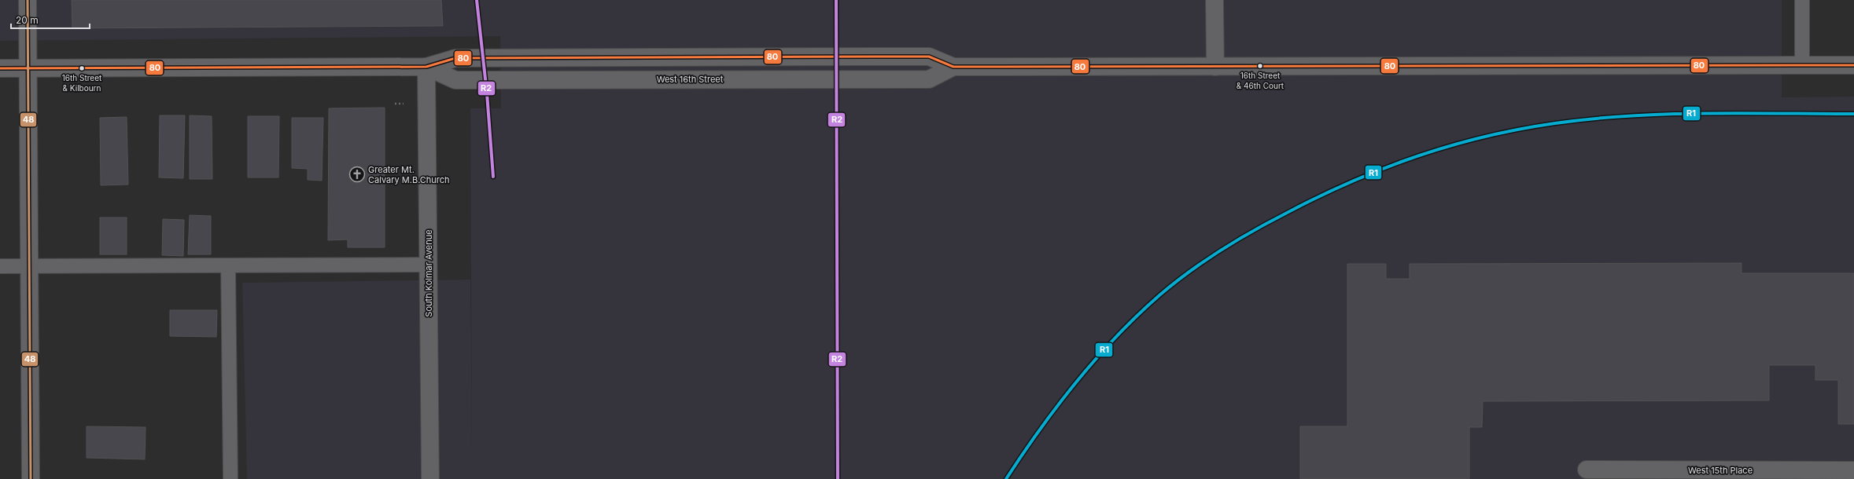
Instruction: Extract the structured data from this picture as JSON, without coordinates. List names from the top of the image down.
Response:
{
  "streets": {
    "street": ["West 16th Street", "South Kolmar Avenue", "West 15th Place"]
  },
  "crossings": [
    ["West 16th Street", "South Kolmar Avenue"]
  ],
  "places": {
    "other": ["16th Street & 46th Court", "16th Street & Kilbourn"],
    "church": ["Greater Mt. Calvary M.B.Church"]
  },
  "lines": [
    "transit line R2",
    "transit line 48",
    "transit line 80",
    "transit line R1"
  ],
  "scale_bar": "20 m"
}
